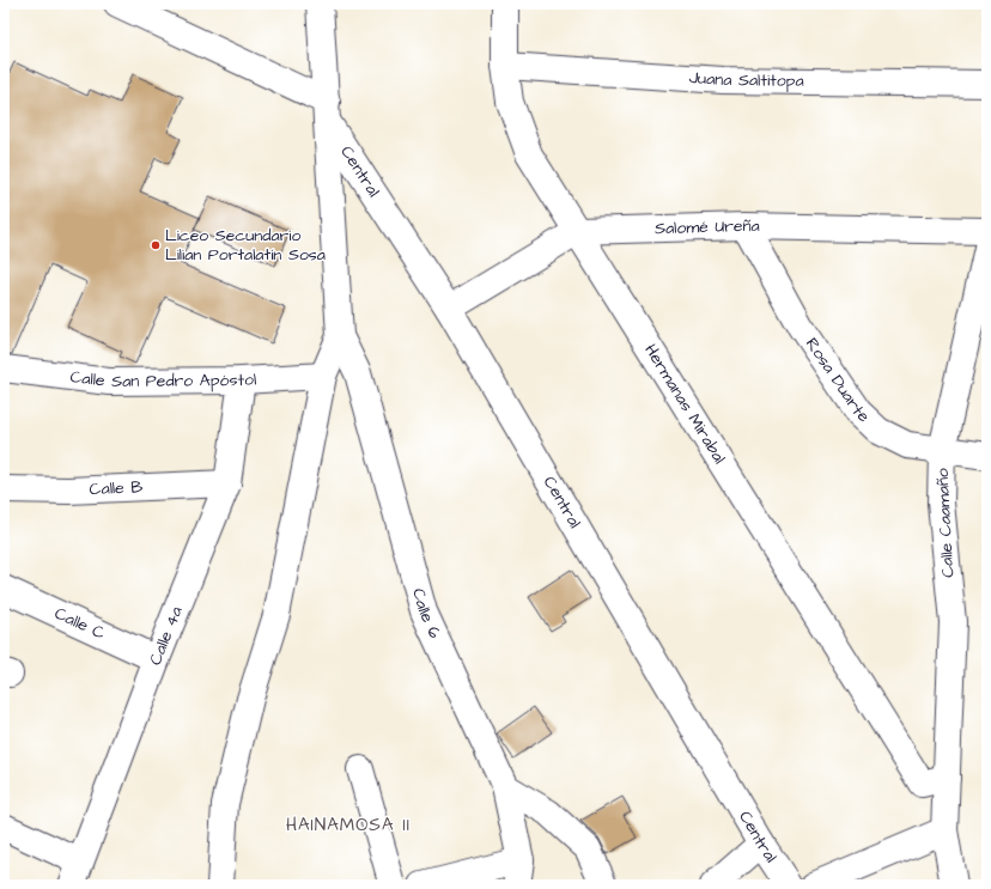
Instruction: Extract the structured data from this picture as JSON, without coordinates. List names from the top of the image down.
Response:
{
  "streets": {
    "street": [
      "Juana Saltitopa",
      "Central",
      "Salomé Ureña",
      "Calle San Pedro Apóstol",
      "Rosa Duarte",
      "Hermanas Mirabal",
      "Calle B",
      "Calle Caamaño",
      "Calle 6",
      "Calle C",
      "Calle 4a"
    ]
  },
  "crossings": [
    ["Juana Saltitopa", "Hermanas Mirabal"],
    ["Central", "Salomé Ureña"],
    ["Salomé Ureña", "Rosa Duarte"],
    ["Salomé Ureña", "Hermanas Mirabal"],
    ["Calle San Pedro Apóstol", "Calle 4a"],
    ["Rosa Duarte", "Calle Caamaño"],
    ["Hermanas Mirabal", "Calle Caamaño"],
    ["Calle B", "Calle 4a"],
    ["Calle C", "Calle 4a"]
  ],
  "districts": ["HAINAMOSA II"],
  "places": ["Liceo Secundario Lilian Portalatín Sosa"]
}
